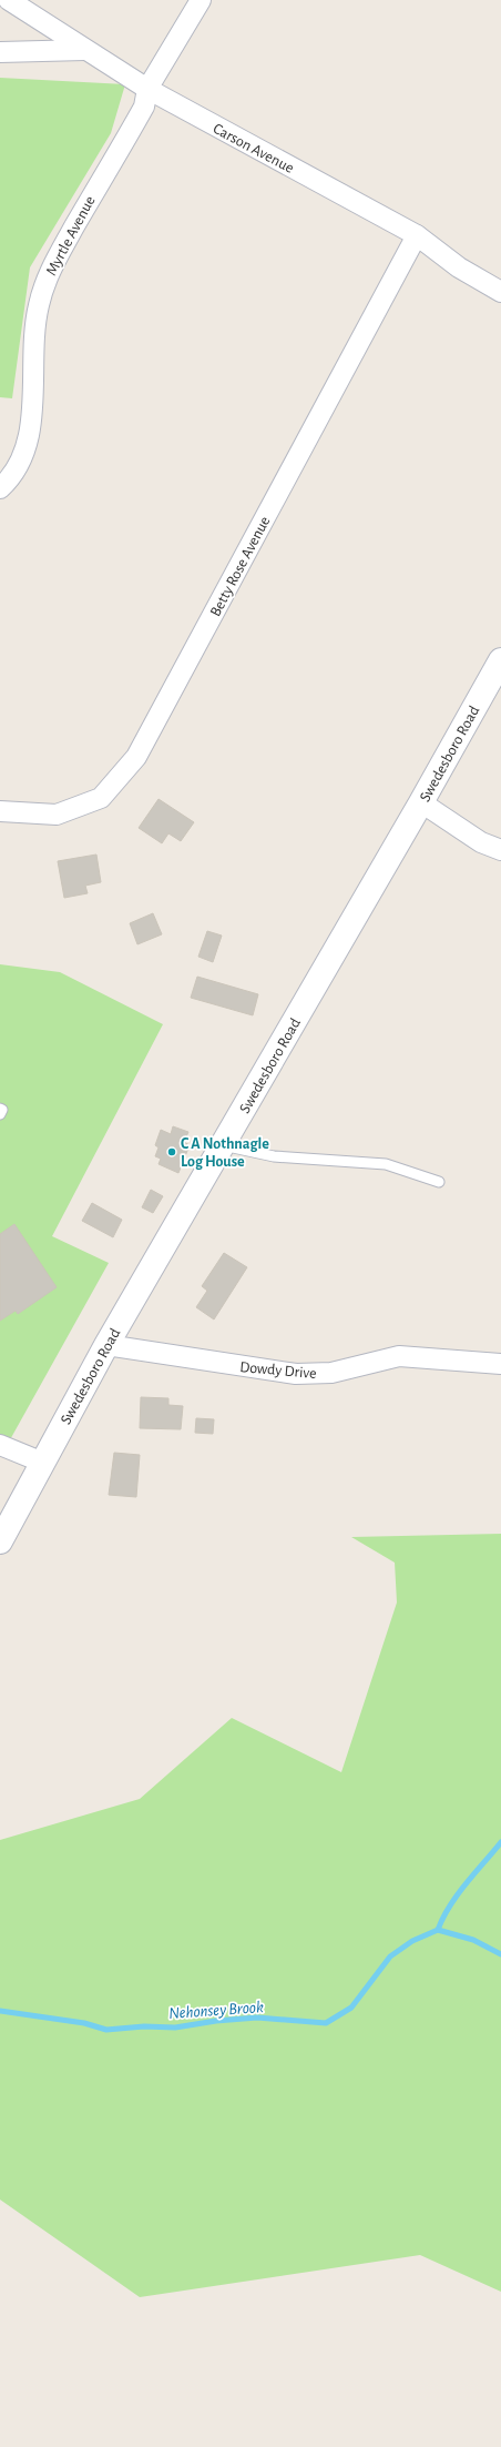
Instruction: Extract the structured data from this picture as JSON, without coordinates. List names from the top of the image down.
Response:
{
  "streets": {
    "main road": ["Swedesboro Road"],
    "street": [
      "Carson Avenue",
      "Myrtle Avenue",
      "Betty Rose Avenue",
      "Dowdy Drive"
    ]
  },
  "crossings": [
    ["Carson Avenue", "Myrtle Avenue"],
    ["Carson Avenue", "Betty Rose Avenue"],
    ["Swedesboro Road", "Dowdy Drive"]
  ],
  "water": ["Nehonsey Brook"],
  "places": ["C A Nothnagle Log House"]
}
